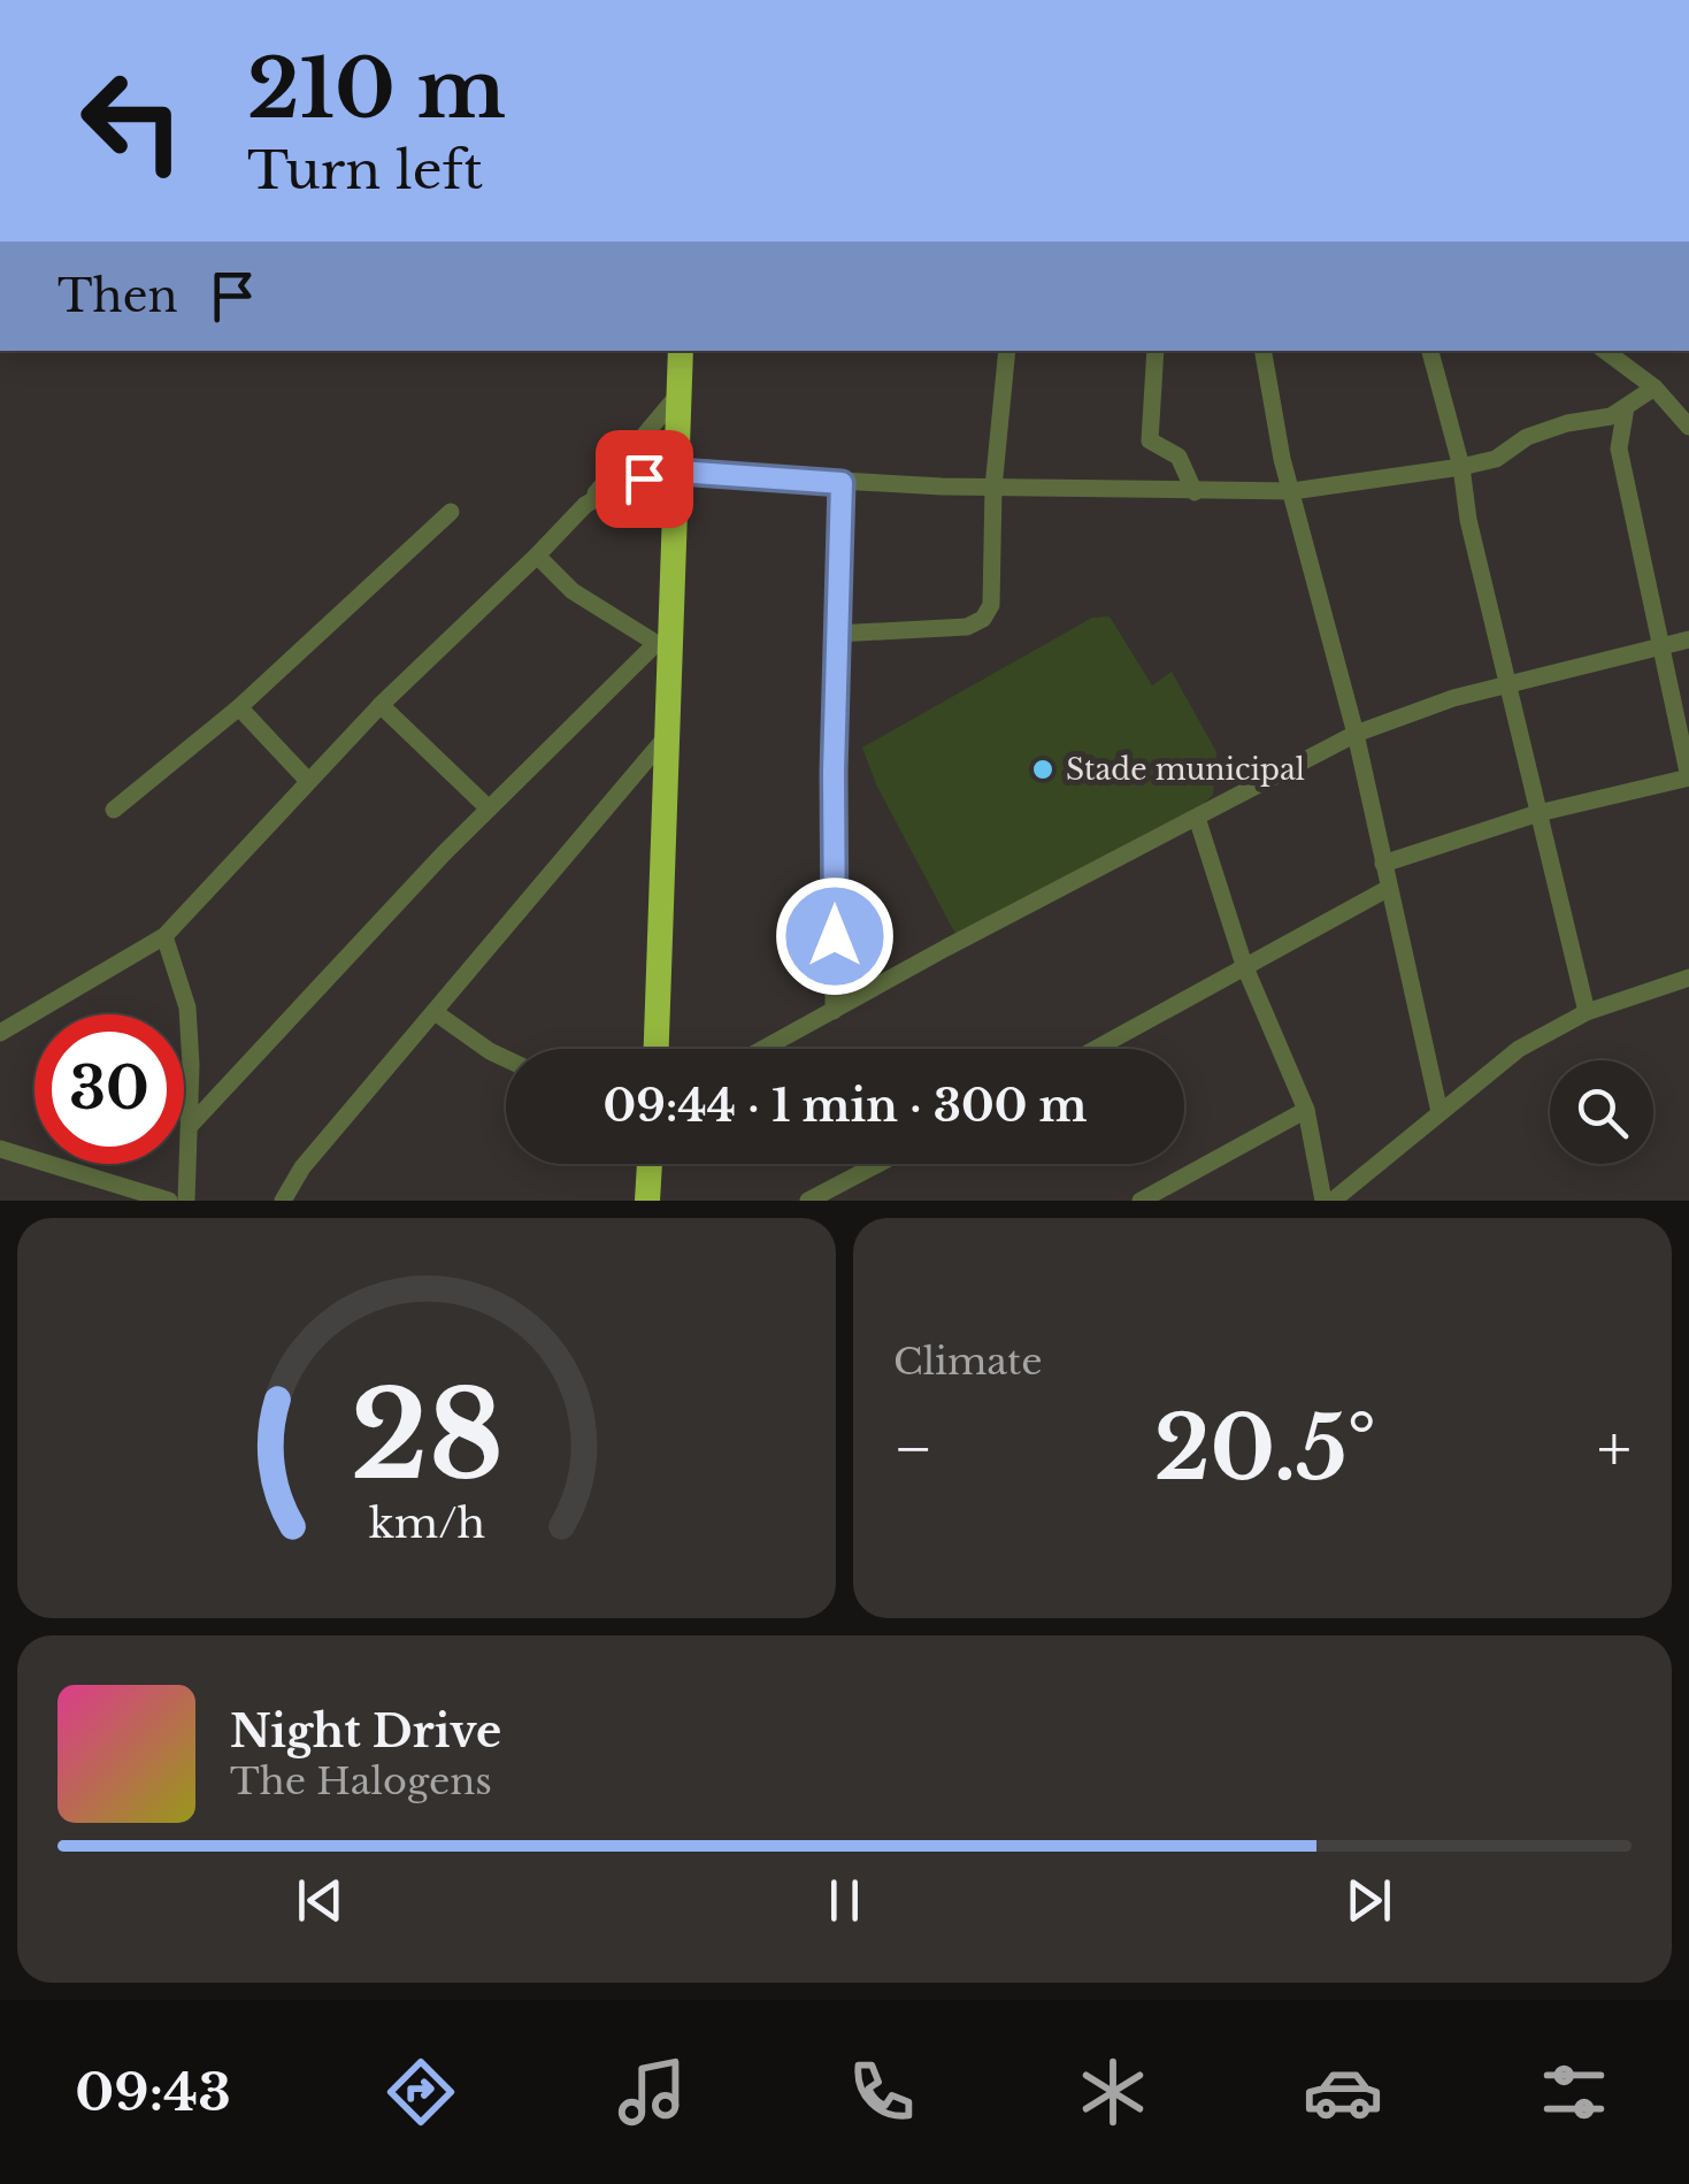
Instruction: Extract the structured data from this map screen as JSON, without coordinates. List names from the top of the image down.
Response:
{
  "places": ["Stade municipal"],
  "page": {
    "turn": ["210 m", "Turn left"],
    "then": "Then",
    "limit": "30",
    "trip": "09:44 · 1 min · 300 m",
    "tile": "Climate",
    "heat": ["−", "20.5°", "+"],
    "song": ["Night Drive", "The Halogens"],
    "tabs": "09:43",
    "gauge": ["28", "km/h"]
  }
}
